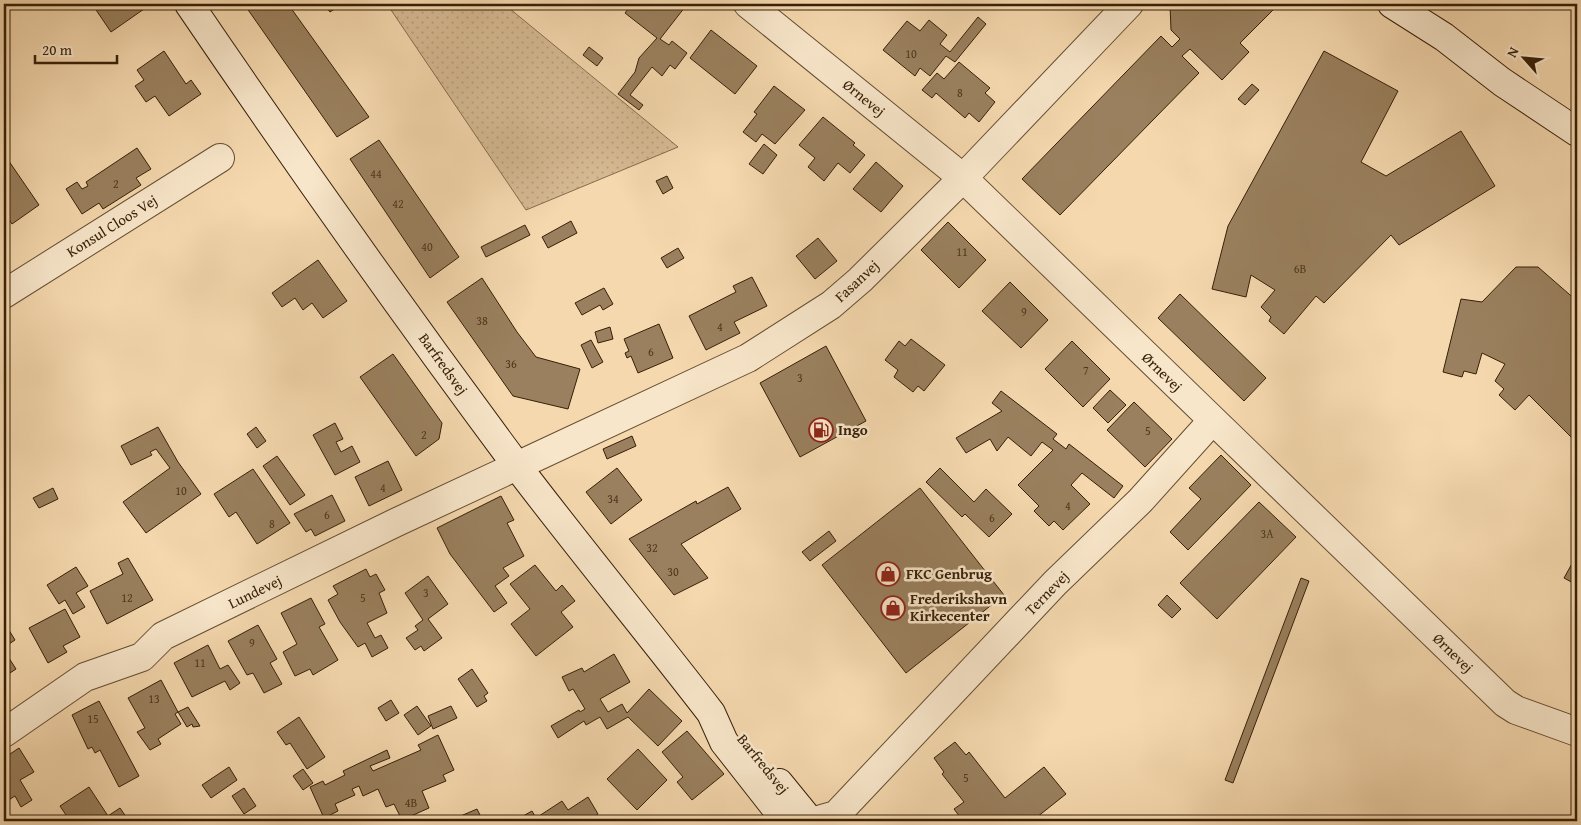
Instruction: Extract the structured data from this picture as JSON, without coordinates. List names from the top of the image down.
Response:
{
  "streets": {
    "street": [
      "Ørnevej",
      "Konsul Cloos Vej",
      "Fasanvej",
      "Barfredsvej",
      "Lundevej",
      "Ternevej"
    ]
  },
  "crossings": [
    ["Ørnevej", "Fasanvej"],
    ["Ørnevej", "Ternevej"],
    ["Fasanvej", "Barfredsvej"],
    ["Fasanvej", "Lundevej"],
    ["Barfredsvej", "Lundevej"]
  ],
  "places": {
    "fuel station": ["Ingo"],
    "shop": ["FKC Genbrug", "Frederikshavn Kirkecenter"]
  },
  "house_numbers": [
    "10",
    "8",
    "44",
    "2",
    "42",
    "40",
    "11",
    "6B",
    "9",
    "38",
    "4",
    "6",
    "36",
    "7",
    "3",
    "5",
    "2",
    "4",
    "10",
    "34",
    "4",
    "6",
    "6",
    "8",
    "3A",
    "32",
    "30",
    "3",
    "12",
    "5",
    "9",
    "11",
    "13",
    "15",
    "5",
    "4B"
  ],
  "scale_bar": "20 m",
  "north": "top left"
}
